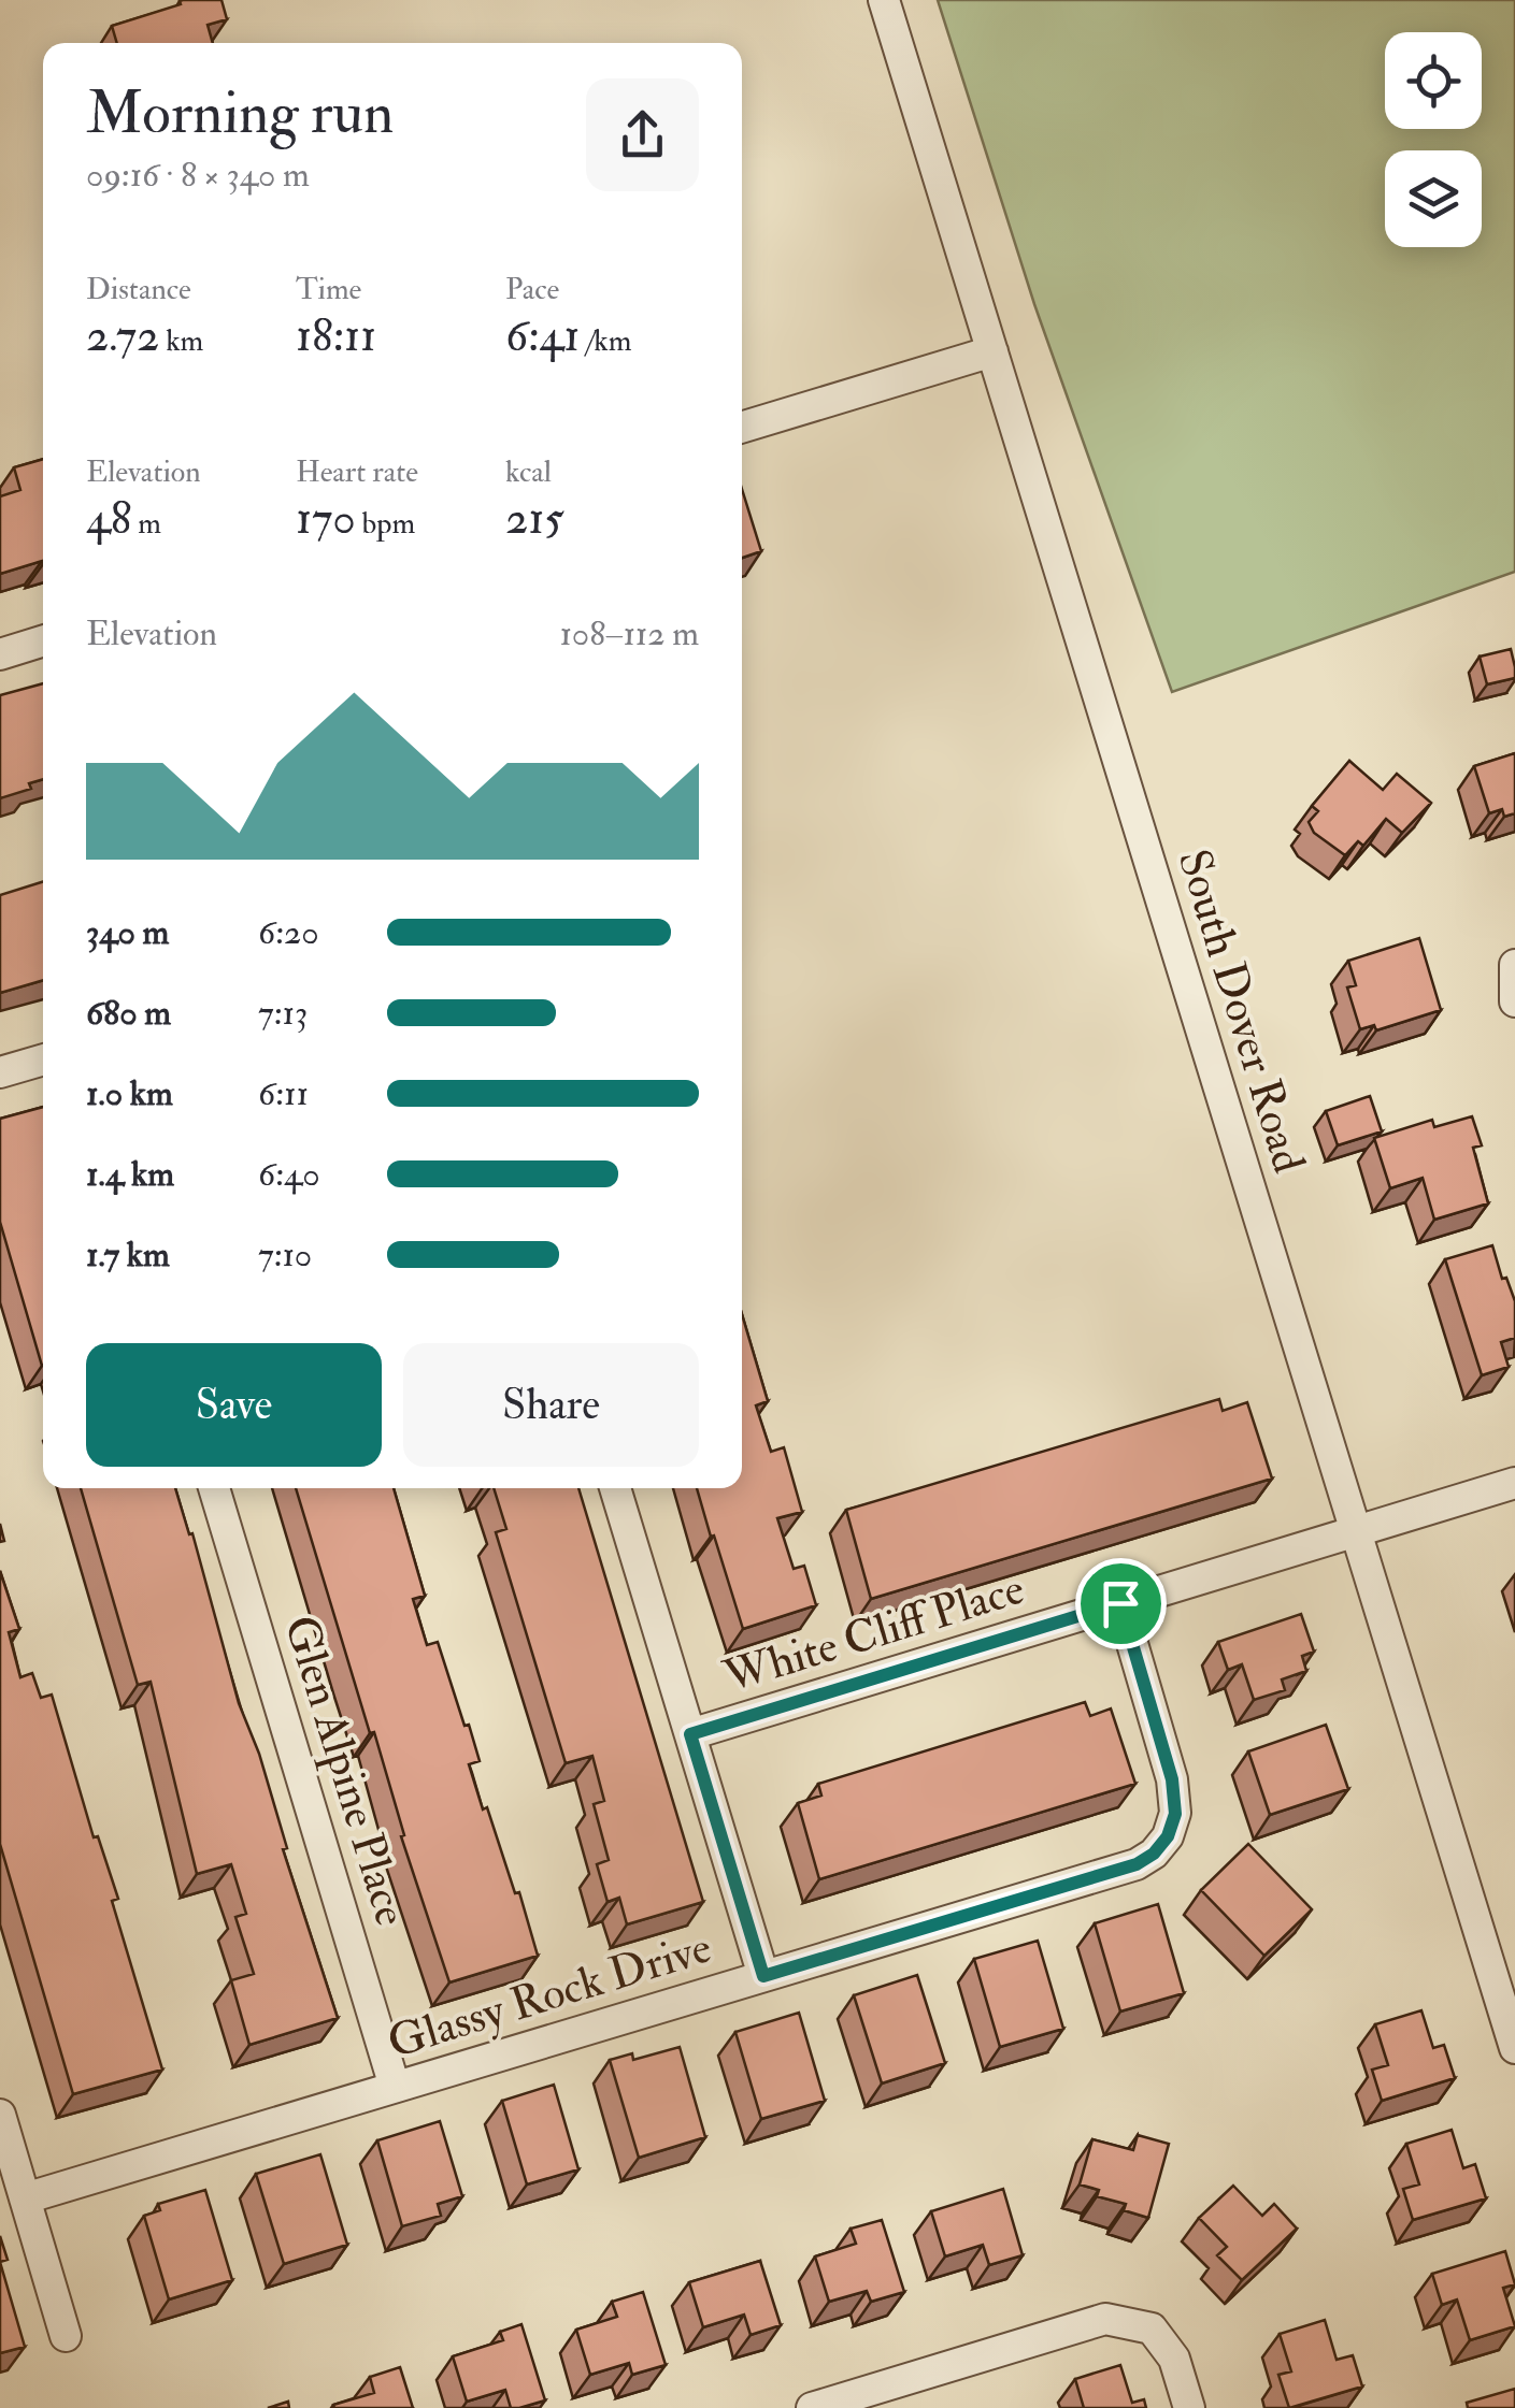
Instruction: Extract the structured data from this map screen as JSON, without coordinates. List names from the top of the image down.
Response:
{
  "streets": {
    "street": [
      "South Dover Road",
      "White Cliff Place",
      "Glen Alpine Place",
      "Glassy Rock Drive"
    ]
  },
  "crossings": [
    ["South Dover Road", "White Cliff Place"],
    ["White Cliff Place", "Glassy Rock Drive"],
    ["Glen Alpine Place", "Glassy Rock Drive"]
  ],
  "page": {
    "heading": ["Morning run", "09:16 · 8 × 340 m"],
    "stats": [
      ["Distance", "2.72 km"],
      ["Time", "18:11"],
      ["Pace", "6:41 /km"],
      ["Elevation", "48 m"],
      ["Heart rate", "170 bpm"],
      ["kcal", "215"]
    ],
    "chart": ["Elevation", "108–112 m"],
    "list": [
      {
        "name": "340 m",
        "note": "6:20"
      },
      {
        "name": "680 m",
        "note": "7:13"
      },
      {
        "name": "1.0 km",
        "note": "6:11"
      },
      {
        "name": "1.4 km",
        "note": "6:40"
      },
      {
        "name": "1.7 km",
        "note": "7:10"
      }
    ],
    "buttons": ["Save", "Share"]
  }
}
